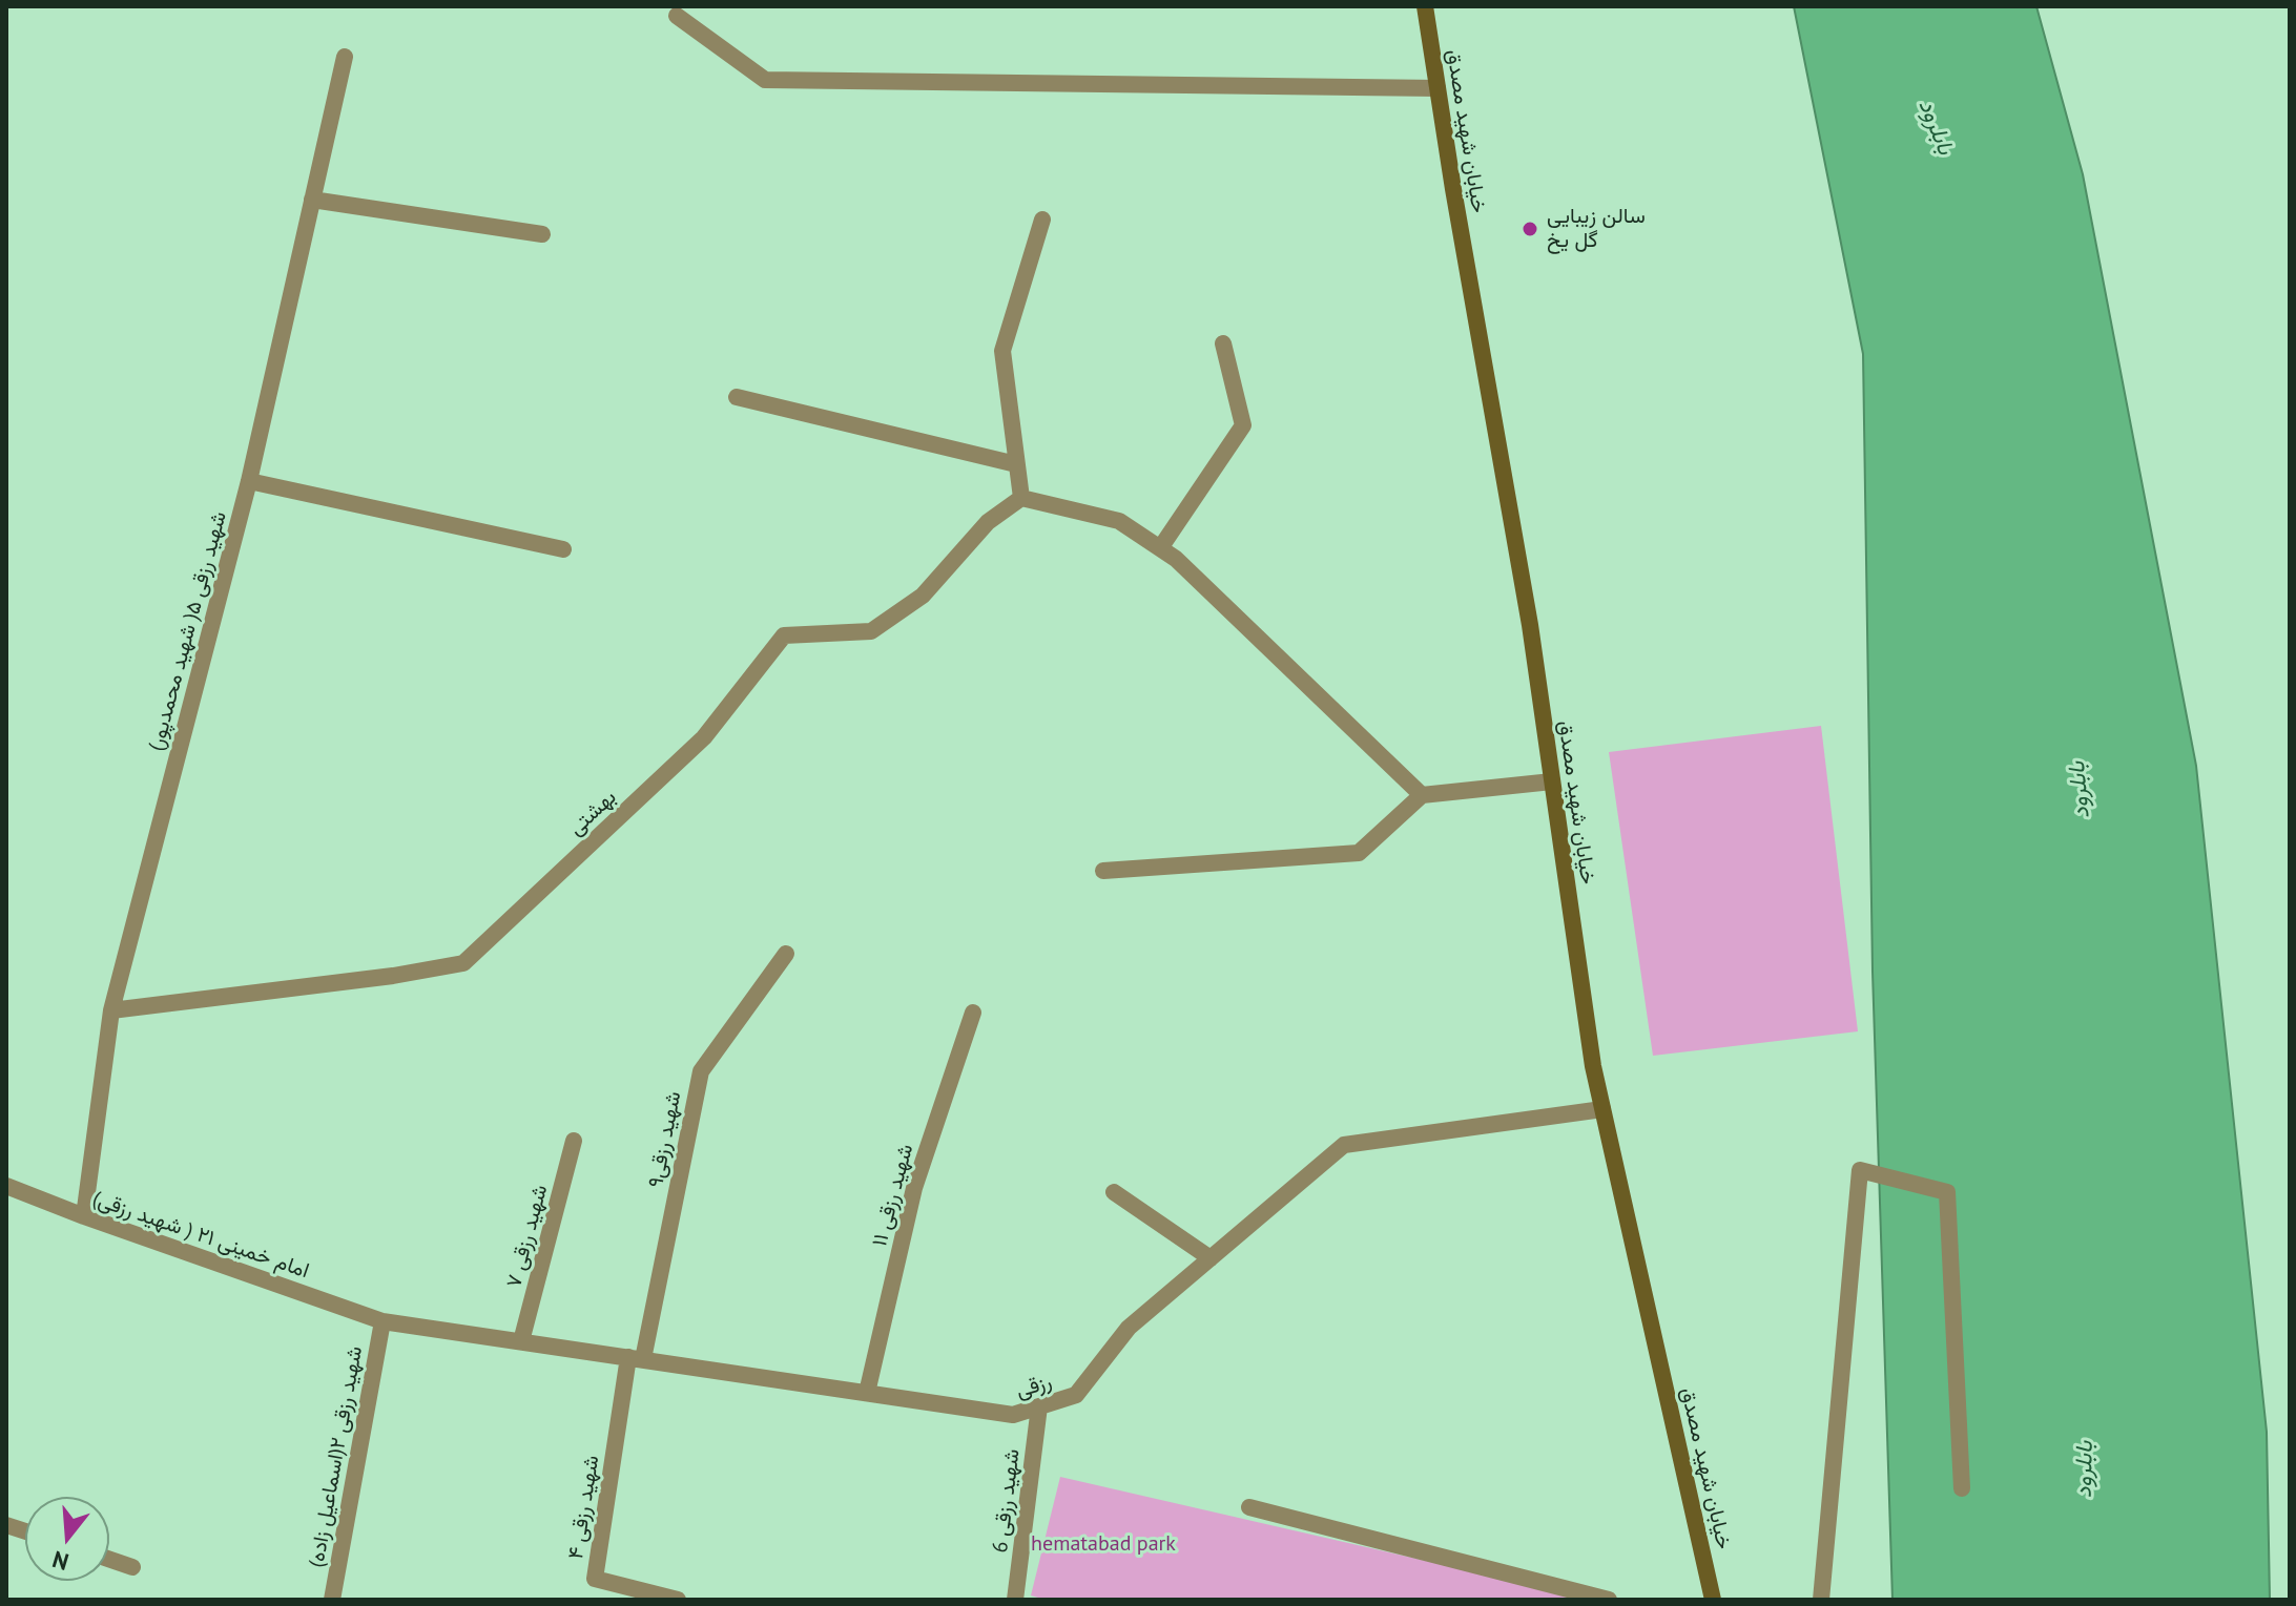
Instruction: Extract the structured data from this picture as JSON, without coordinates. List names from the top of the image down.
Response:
{
  "streets": {
    "street": [
      "خیابان شهید مصدق",
      "شهید رزقی ۵( شهید محمدپور)",
      "بهشتی",
      "شهید رزقی۹",
      "شهید رزقی ۱۱",
      "امام خمینی ۲۱ ( شهید رزقی)",
      "شهید رزقی ۷",
      "رزقی",
      "شهید رزقی ۲(اسماعیل زاده)",
      "شهید رزقی 6",
      "شهید رزقی ۴"
    ]
  },
  "crossings": [
    ["خیابان شهید مصدق", "رزقی"],
    ["شهید رزقی ۵( شهید محمدپور)", "بهشتی"],
    ["شهید رزقی ۵( شهید محمدپور)", "امام خمینی ۲۱ ( شهید رزقی)"],
    ["شهید رزقی۹", "رزقی"],
    ["شهید رزقی۹", "شهید رزقی ۴"],
    ["شهید رزقی ۱۱", "رزقی"],
    ["امام خمینی ۲۱ ( شهید رزقی)", "رزقی"],
    ["امام خمینی ۲۱ ( شهید رزقی)", "شهید رزقی ۲(اسماعیل زاده)"],
    ["شهید رزقی ۷", "رزقی"],
    ["رزقی", "شهید رزقی ۲(اسماعیل زاده)"],
    ["رزقی", "شهید رزقی 6"],
    ["رزقی", "شهید رزقی ۴"]
  ],
  "water": ["بابلرود"],
  "parks": ["hematabad park"],
  "places": ["سالن زیبایی گل یخ"],
  "north": "bottom"
}
